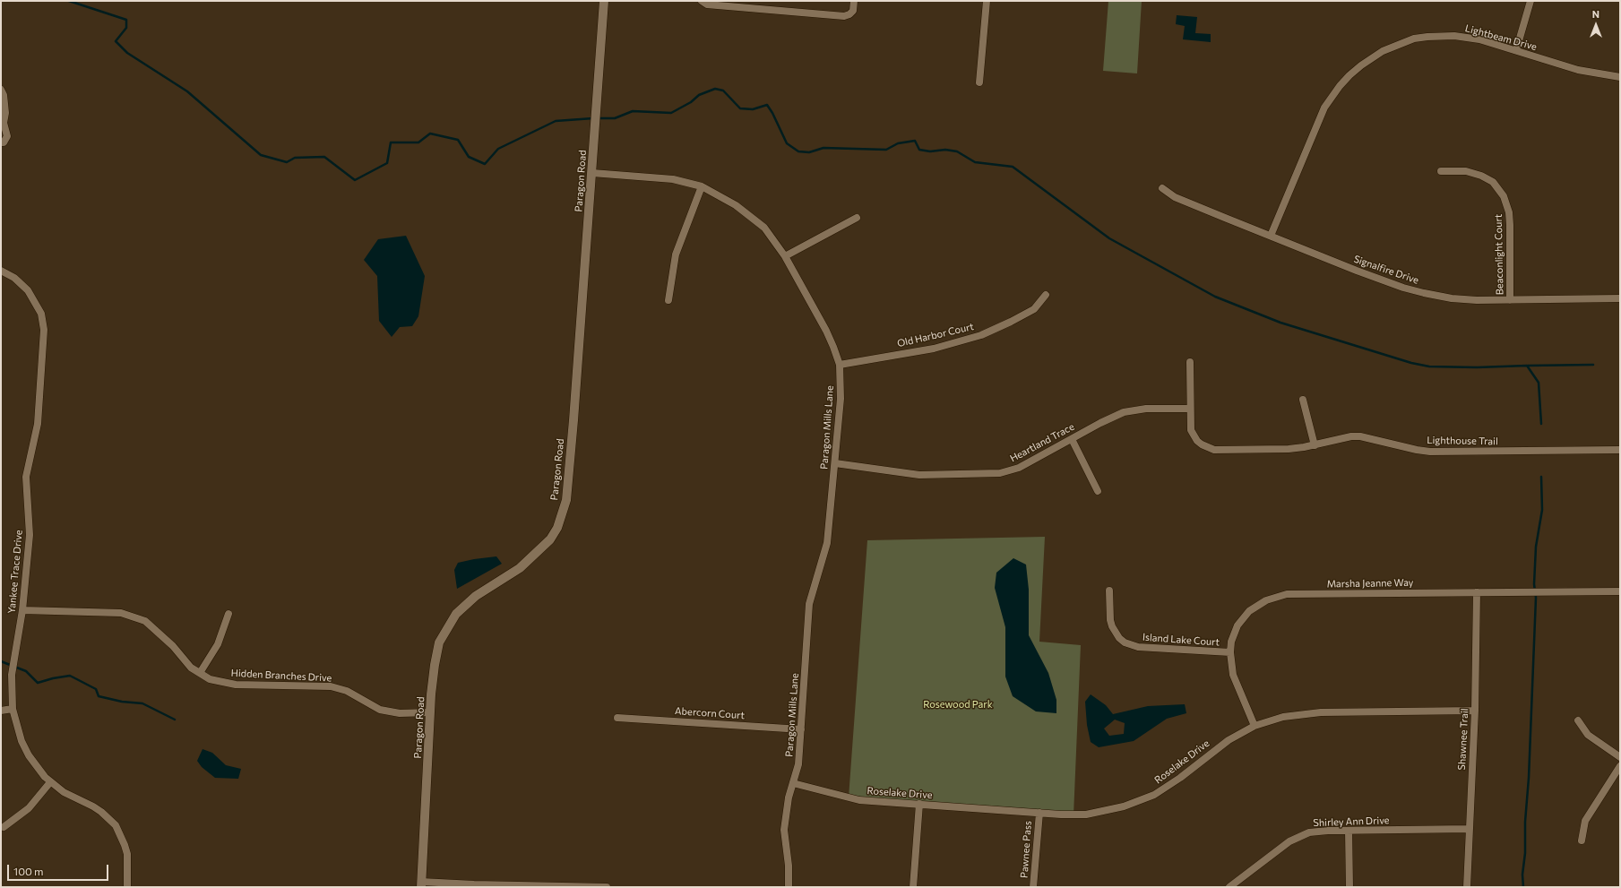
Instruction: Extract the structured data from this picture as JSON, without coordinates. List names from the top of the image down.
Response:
{
  "streets": {
    "street": [
      "Lightbeam Drive",
      "Paragon Road",
      "Beaconlight Court",
      "Signalfire Drive",
      "Old Harbor Court",
      "Paragon Mills Lane",
      "Lighthouse Trail",
      "Heartland Trace",
      "Yankee Trace Drive",
      "Marsha Jeanne Way",
      "Island Lake Court",
      "Hidden Branches Drive",
      "Abercorn Court",
      "Shawnee Trail",
      "Roselake Drive",
      "Shirley Ann Drive",
      "Pawnee Pass"
    ]
  },
  "crossings": [
    ["Lightbeam Drive", "Signalfire Drive"],
    ["Paragon Road", "Paragon Mills Lane"],
    ["Paragon Road", "Hidden Branches Drive"],
    ["Beaconlight Court", "Signalfire Drive"],
    ["Old Harbor Court", "Paragon Mills Lane"],
    ["Paragon Mills Lane", "Heartland Trace"],
    ["Paragon Mills Lane", "Abercorn Court"],
    ["Paragon Mills Lane", "Roselake Drive"],
    ["Lighthouse Trail", "Heartland Trace"],
    ["Yankee Trace Drive", "Hidden Branches Drive"],
    ["Marsha Jeanne Way", "Island Lake Court"],
    ["Marsha Jeanne Way", "Shawnee Trail"],
    ["Marsha Jeanne Way", "Roselake Drive"],
    ["Shawnee Trail", "Roselake Drive"],
    ["Shawnee Trail", "Shirley Ann Drive"],
    ["Roselake Drive", "Pawnee Pass"]
  ],
  "parks": ["Rosewood Park"],
  "scale_bar": "100 m",
  "north": "top"
}
